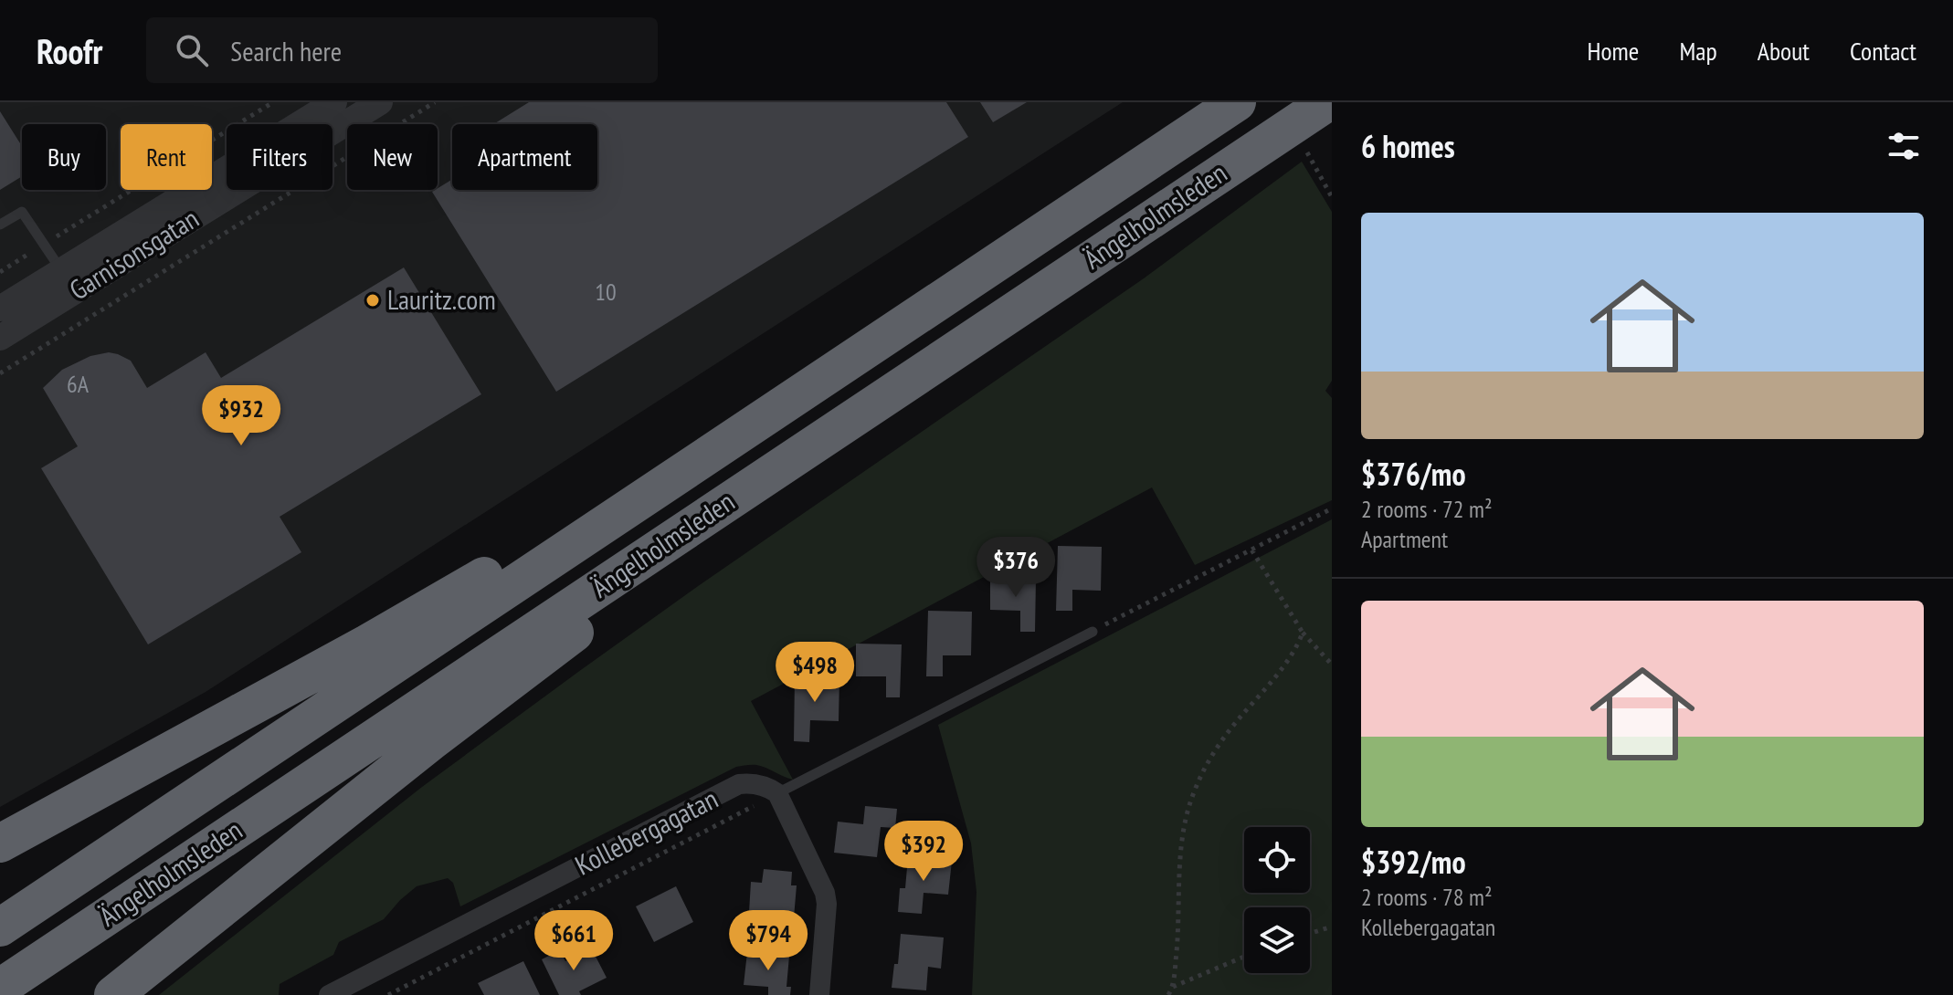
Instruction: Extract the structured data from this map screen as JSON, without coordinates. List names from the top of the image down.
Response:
{
  "streets": {
    "highway": ["Ängelholmsleden"],
    "street": ["Garnisonsgatan", "Kollebergagatan"]
  },
  "places": ["Lauritz.com"],
  "house_numbers": ["10", "6A"],
  "page": {
    "header": "Roofr",
    "search": "Search here",
    "nav": [
      "Home",
      "Map",
      "About",
      "Contact"
    ],
    "heading": "6 homes",
    "chip": [
      "Buy",
      "Rent",
      "Filters",
      "New",
      "Apartment"
    ],
    "list": [
      {
        "name": "$376/mo",
        "note": "2 rooms · 72 m² · Apartment"
      },
      {
        "name": "$392/mo",
        "note": "2 rooms · 78 m² · Kollebergagatan"
      }
    ],
    "price": [
      "$932",
      "$376",
      "$498",
      "$392",
      "$661",
      "$794"
    ]
  }
}
